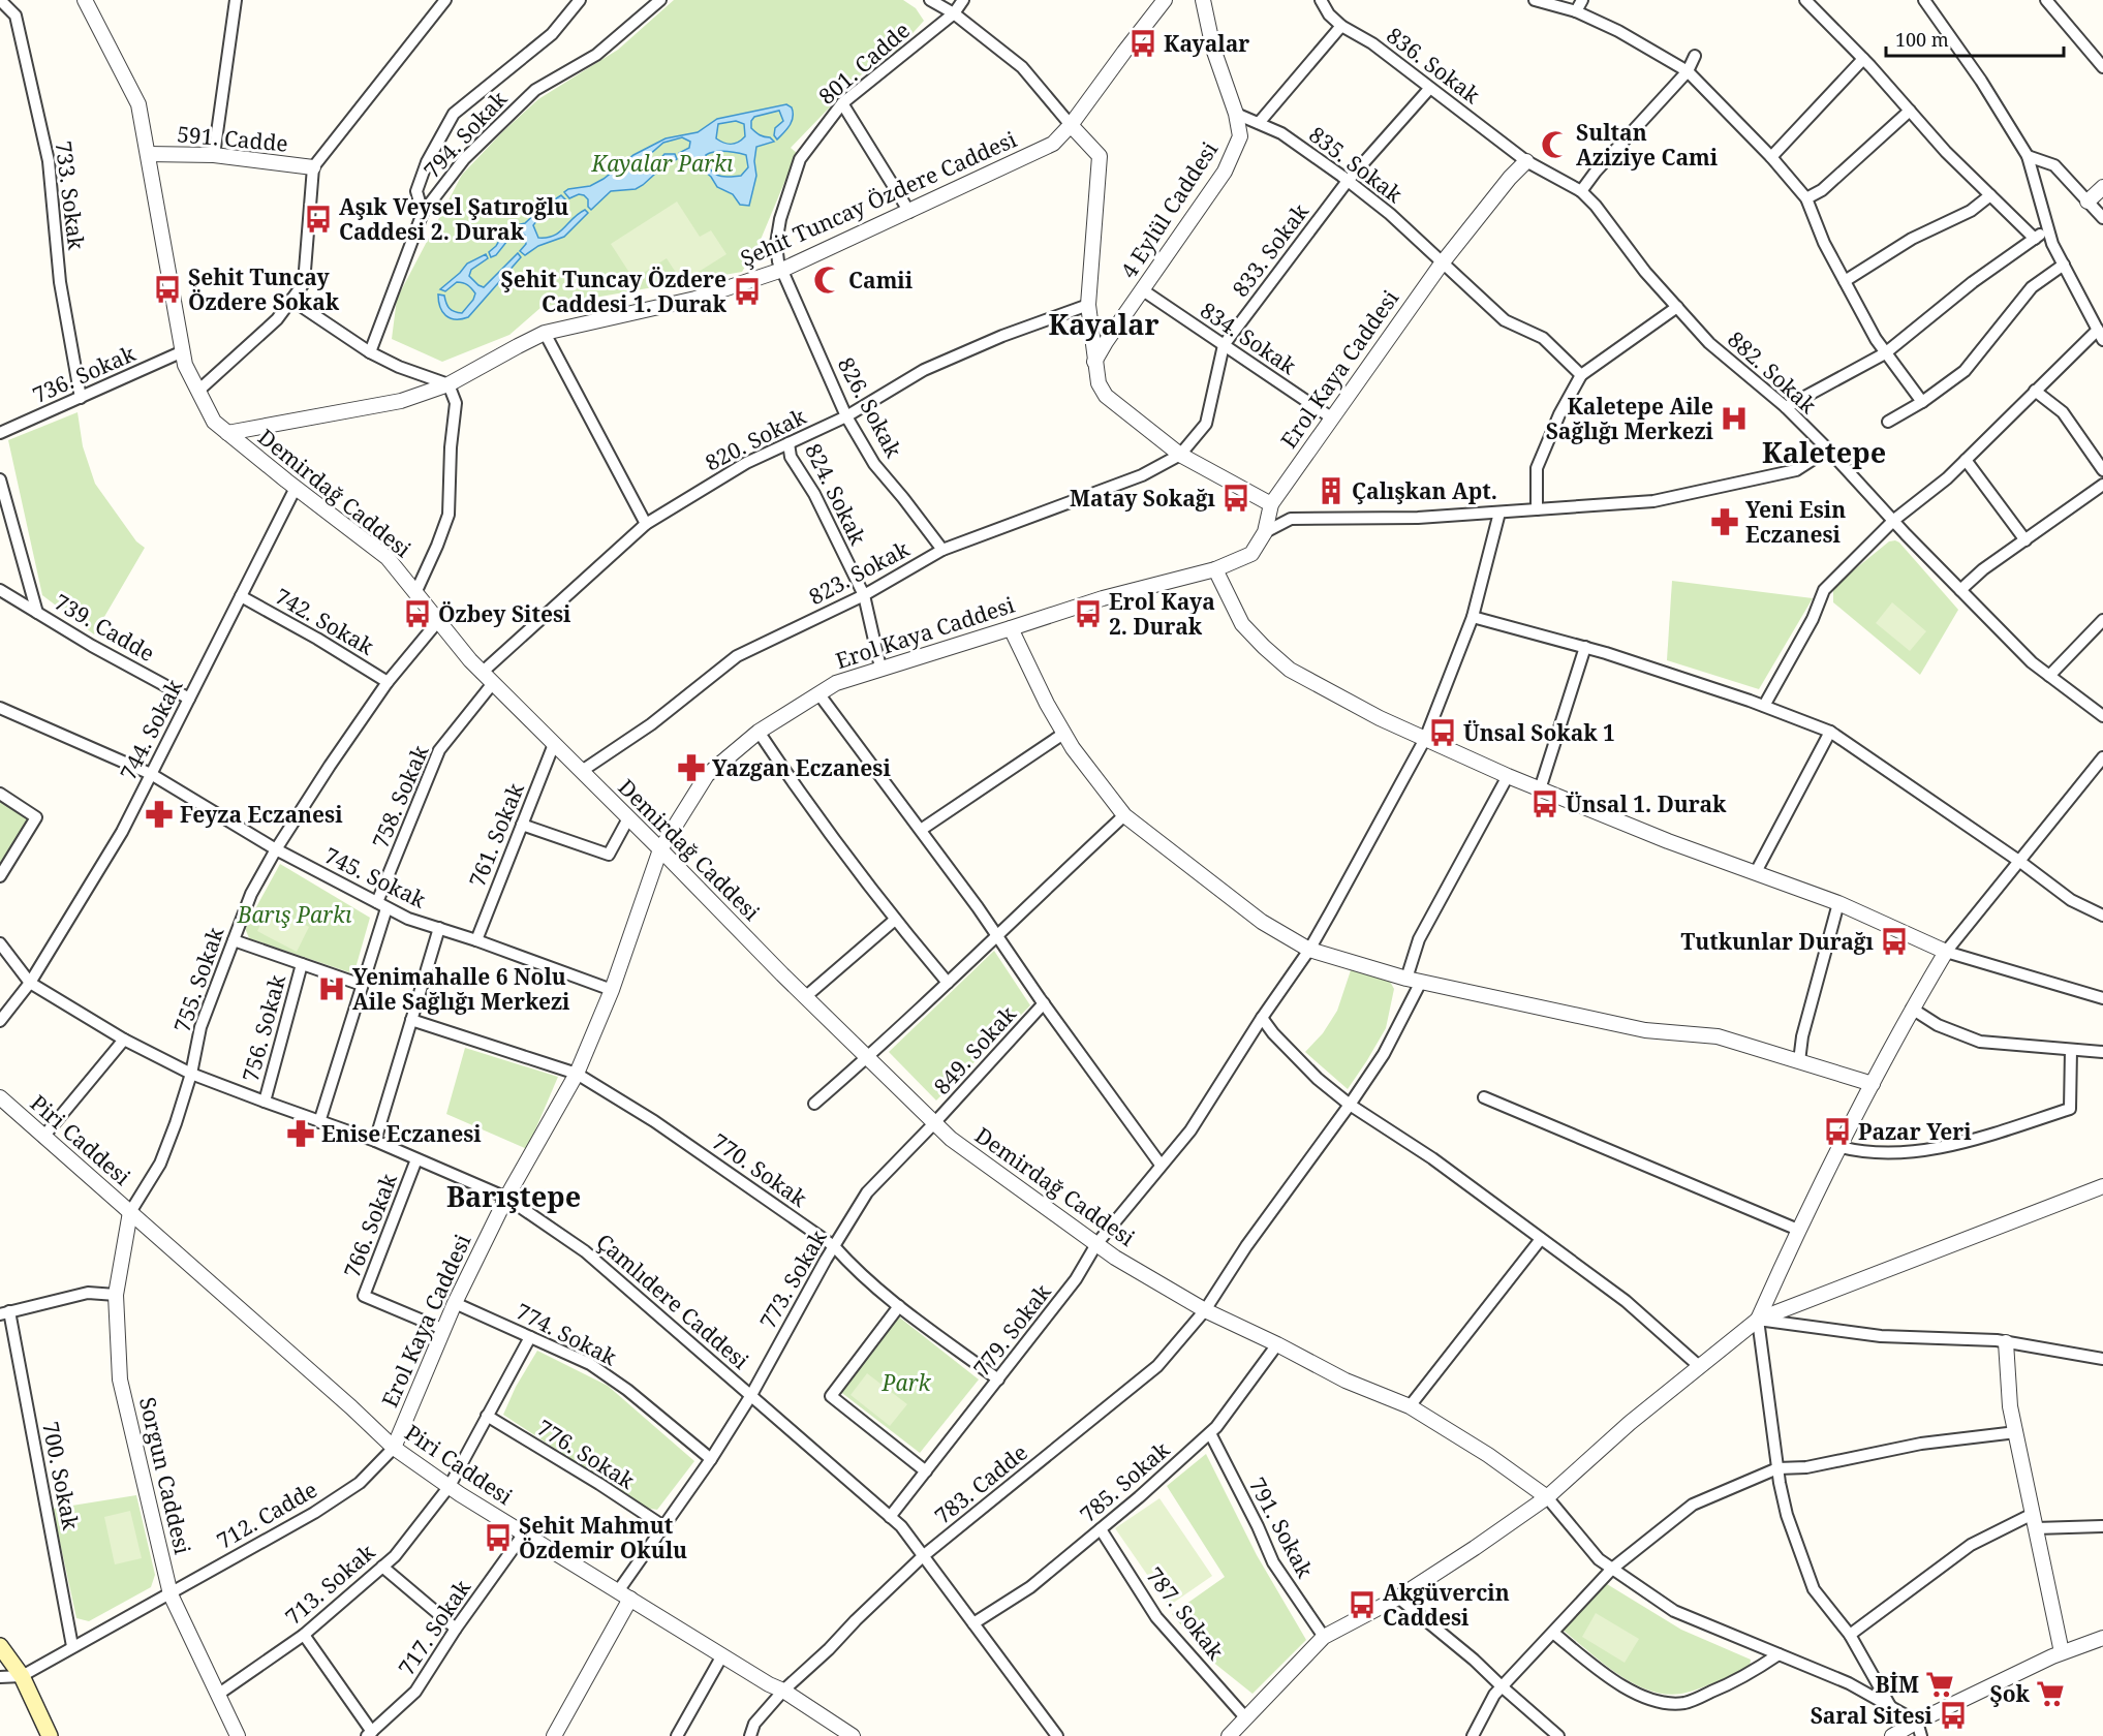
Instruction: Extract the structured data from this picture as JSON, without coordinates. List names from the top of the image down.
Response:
{
  "streets": {
    "street": [
      "801. Cadde",
      "836. Sokak",
      "794. Sokak",
      "591. Cadde",
      "835. Sokak",
      "733. Sokak",
      "Şehit Tuncay Özdere Caddesi",
      "4 Eylül Caddesi",
      "833. Sokak",
      "834. Sokak",
      "Erol Kaya Caddesi",
      "882. Sokak",
      "736. Sokak",
      "826. Sokak",
      "820. Sokak",
      "Demirdağ Caddesi",
      "824. Sokak",
      "823. Sokak",
      "742. Sokak",
      "739. Cadde",
      "744. Sokak",
      "758. Sokak",
      "761. Sokak",
      "745. Sokak",
      "755. Sokak",
      "756. Sokak",
      "849. Sokak",
      "Piri Caddesi",
      "770. Sokak",
      "766. Sokak",
      "773. Sokak",
      "Çamlıdere Caddesi",
      "779. Sokak",
      "774. Sokak",
      "776. Sokak",
      "700. Sokak",
      "Sorgun Caddesi",
      "785. Sokak",
      "783. Cadde",
      "712. Cadde",
      "791. Sokak",
      "713. Sokak",
      "787. Sokak",
      "717. Sokak"
    ]
  },
  "crossings": [
    ["801. Cadde", "Şehit Tuncay Özdere Caddesi"],
    ["801. Cadde", "826. Sokak"],
    ["836. Sokak", "833. Sokak"],
    ["836. Sokak", "Erol Kaya Caddesi"],
    ["836. Sokak", "882. Sokak"],
    ["591. Cadde", "Demirdağ Caddesi"],
    ["835. Sokak", "4 Eylül Caddesi"],
    ["835. Sokak", "833. Sokak"],
    ["835. Sokak", "Erol Kaya Caddesi"],
    ["733. Sokak", "736. Sokak"],
    ["Şehit Tuncay Özdere Caddesi", "826. Sokak"],
    ["Şehit Tuncay Özdere Caddesi", "Demirdağ Caddesi"],
    ["4 Eylül Caddesi", "834. Sokak"],
    ["833. Sokak", "834. Sokak"],
    ["833. Sokak", "823. Sokak"],
    ["834. Sokak", "Erol Kaya Caddesi"],
    ["Erol Kaya Caddesi", "882. Sokak"],
    ["Erol Kaya Caddesi", "Demirdağ Caddesi"],
    ["Erol Kaya Caddesi", "824. Sokak"],
    ["Erol Kaya Caddesi", "745. Sokak"],
    ["Erol Kaya Caddesi", "Piri Caddesi"],
    ["Erol Kaya Caddesi", "770. Sokak"],
    ["Erol Kaya Caddesi", "766. Sokak"],
    ["Erol Kaya Caddesi", "Çamlıdere Caddesi"],
    ["Erol Kaya Caddesi", "774. Sokak"],
    ["Erol Kaya Caddesi", "712. Cadde"],
    ["736. Sokak", "Demirdağ Caddesi"],
    ["826. Sokak", "820. Sokak"],
    ["826. Sokak", "823. Sokak"],
    ["820. Sokak", "Demirdağ Caddesi"],
    ["820. Sokak", "824. Sokak"],
    ["Demirdağ Caddesi", "823. Sokak"],
    ["Demirdağ Caddesi", "744. Sokak"],
    ["Demirdağ Caddesi", "758. Sokak"],
    ["Demirdağ Caddesi", "761. Sokak"],
    ["Demirdağ Caddesi", "755. Sokak"],
    ["Demirdağ Caddesi", "849. Sokak"],
    ["Demirdağ Caddesi", "773. Sokak"],
    ["Demirdağ Caddesi", "779. Sokak"],
    ["Demirdağ Caddesi", "785. Sokak"],
    ["Demirdağ Caddesi", "783. Cadde"],
    ["824. Sokak", "823. Sokak"],
    ["742. Sokak", "744. Sokak"],
    ["742. Sokak", "755. Sokak"],
    ["739. Cadde", "744. Sokak"],
    ["744. Sokak", "745. Sokak"],
    ["744. Sokak", "Çamlıdere Caddesi"],
    ["758. Sokak", "745. Sokak"],
    ["758. Sokak", "Çamlıdere Caddesi"],
    ["761. Sokak", "745. Sokak"],
    ["745. Sokak", "755. Sokak"],
    ["755. Sokak", "Piri Caddesi"],
    ["755. Sokak", "Çamlıdere Caddesi"],
    ["755. Sokak", "Sorgun Caddesi"],
    ["756. Sokak", "Çamlıdere Caddesi"],
    ["849. Sokak", "773. Sokak"],
    ["Piri Caddesi", "773. Sokak"],
    ["Piri Caddesi", "Sorgun Caddesi"],
    ["Piri Caddesi", "783. Cadde"],
    ["Piri Caddesi", "712. Cadde"],
    ["Piri Caddesi", "713. Sokak"],
    ["Piri Caddesi", "717. Sokak"],
    ["770. Sokak", "773. Sokak"],
    ["770. Sokak", "779. Sokak"],
    ["766. Sokak", "Çamlıdere Caddesi"],
    ["773. Sokak", "Çamlıdere Caddesi"],
    ["773. Sokak", "774. Sokak"],
    ["773. Sokak", "776. Sokak"],
    ["Çamlıdere Caddesi", "779. Sokak"],
    ["Çamlıdere Caddesi", "785. Sokak"],
    ["Çamlıdere Caddesi", "783. Cadde"],
    ["774. Sokak", "713. Sokak"],
    ["776. Sokak", "713. Sokak"],
    ["700. Sokak", "712. Cadde"],
    ["Sorgun Caddesi", "712. Cadde"],
    ["Sorgun Caddesi", "713. Sokak"],
    ["785. Sokak", "791. Sokak"],
    ["785. Sokak", "787. Sokak"]
  ],
  "districts": ["Kayalar", "Kaletepe", "Barıştepe"],
  "parks": ["Kayalar Parkı", "Barış Parkı", "Park"],
  "places": {
    "bus stop": [
      "Kayalar",
      "Aşık Veysel Şatıroğlu Caddesi 2. Durak",
      "Şehit Tuncay Özdere Sokak",
      "Şehit Tuncay Özdere Caddesi 1. Durak",
      "Matay Sokağı",
      "Özbey Sitesi",
      "Erol Kaya 2. Durak",
      "Ünsal Sokak 1",
      "Ünsal 1. Durak",
      "Tutkunlar Durağı",
      "Pazar Yeri",
      "Şehit Mahmut Özdemir Okulu",
      "Akgüvercin Caddesi",
      "Saral Sitesi"
    ],
    "mosque": ["Sultan Aziziye Cami", "Camii"],
    "hospital": ["Kaletepe Aile Sağlığı Merkezi", "Yenimahalle 6 Nolu Aile Sağlığı Merkezi"],
    "building": ["Çalışkan Apt."],
    "pharmacy": [
      "Yeni Esin Eczanesi",
      "Yazgan Eczanesi",
      "Feyza Eczanesi",
      "Enise Eczanesi"
    ],
    "supermarket": ["BİM", "Şok"]
  },
  "scale_bar": "100 m"
}
